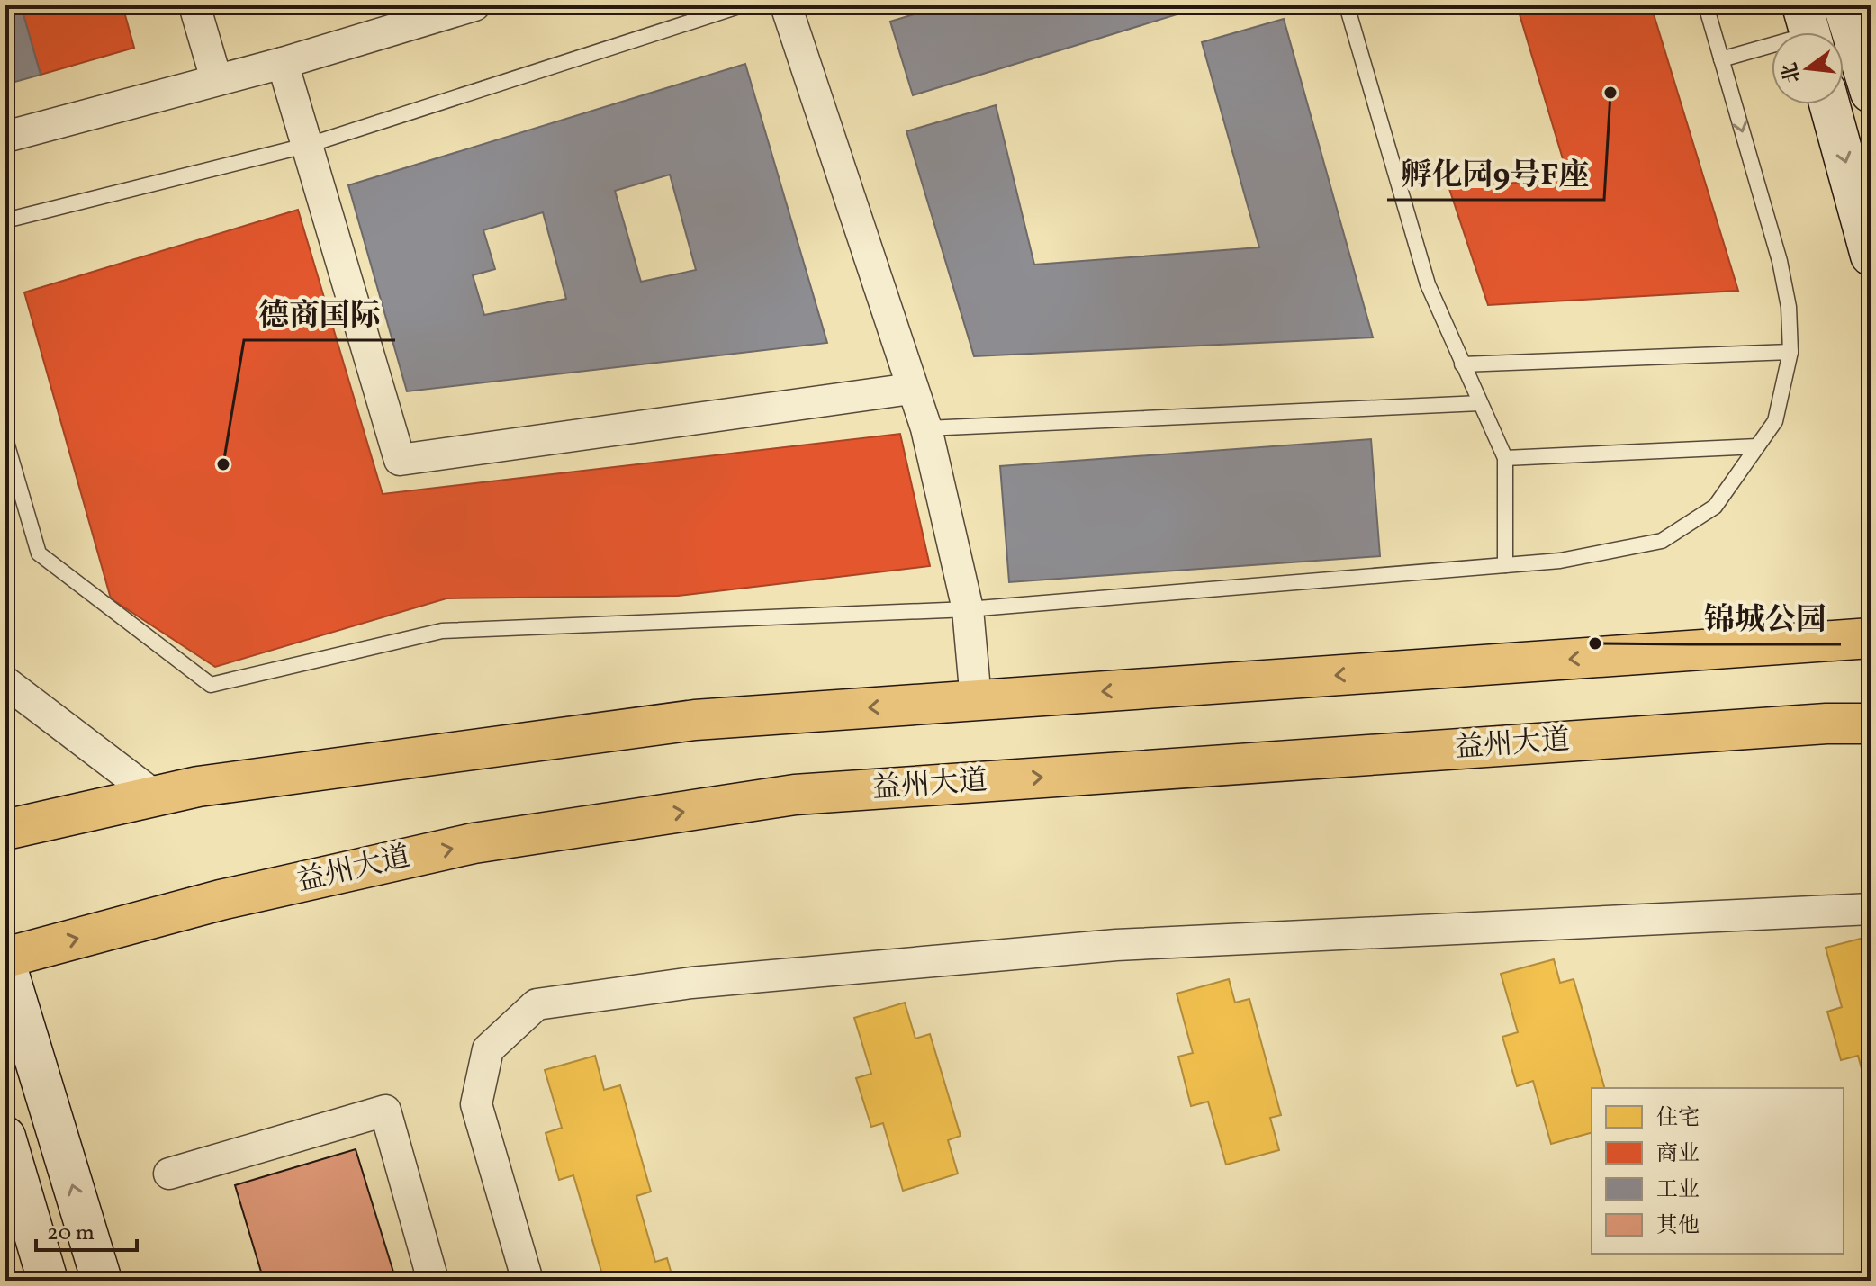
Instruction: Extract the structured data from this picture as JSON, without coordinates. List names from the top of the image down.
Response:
{
  "streets": {
    "main road": ["益州大道"]
  },
  "places": ["孵化园9号F座", "德商国际", "锦城公园"],
  "legend": [
    "住宅",
    "商业",
    "工业",
    "其他"
  ],
  "scale_bar": "20 m",
  "north": "left"
}
